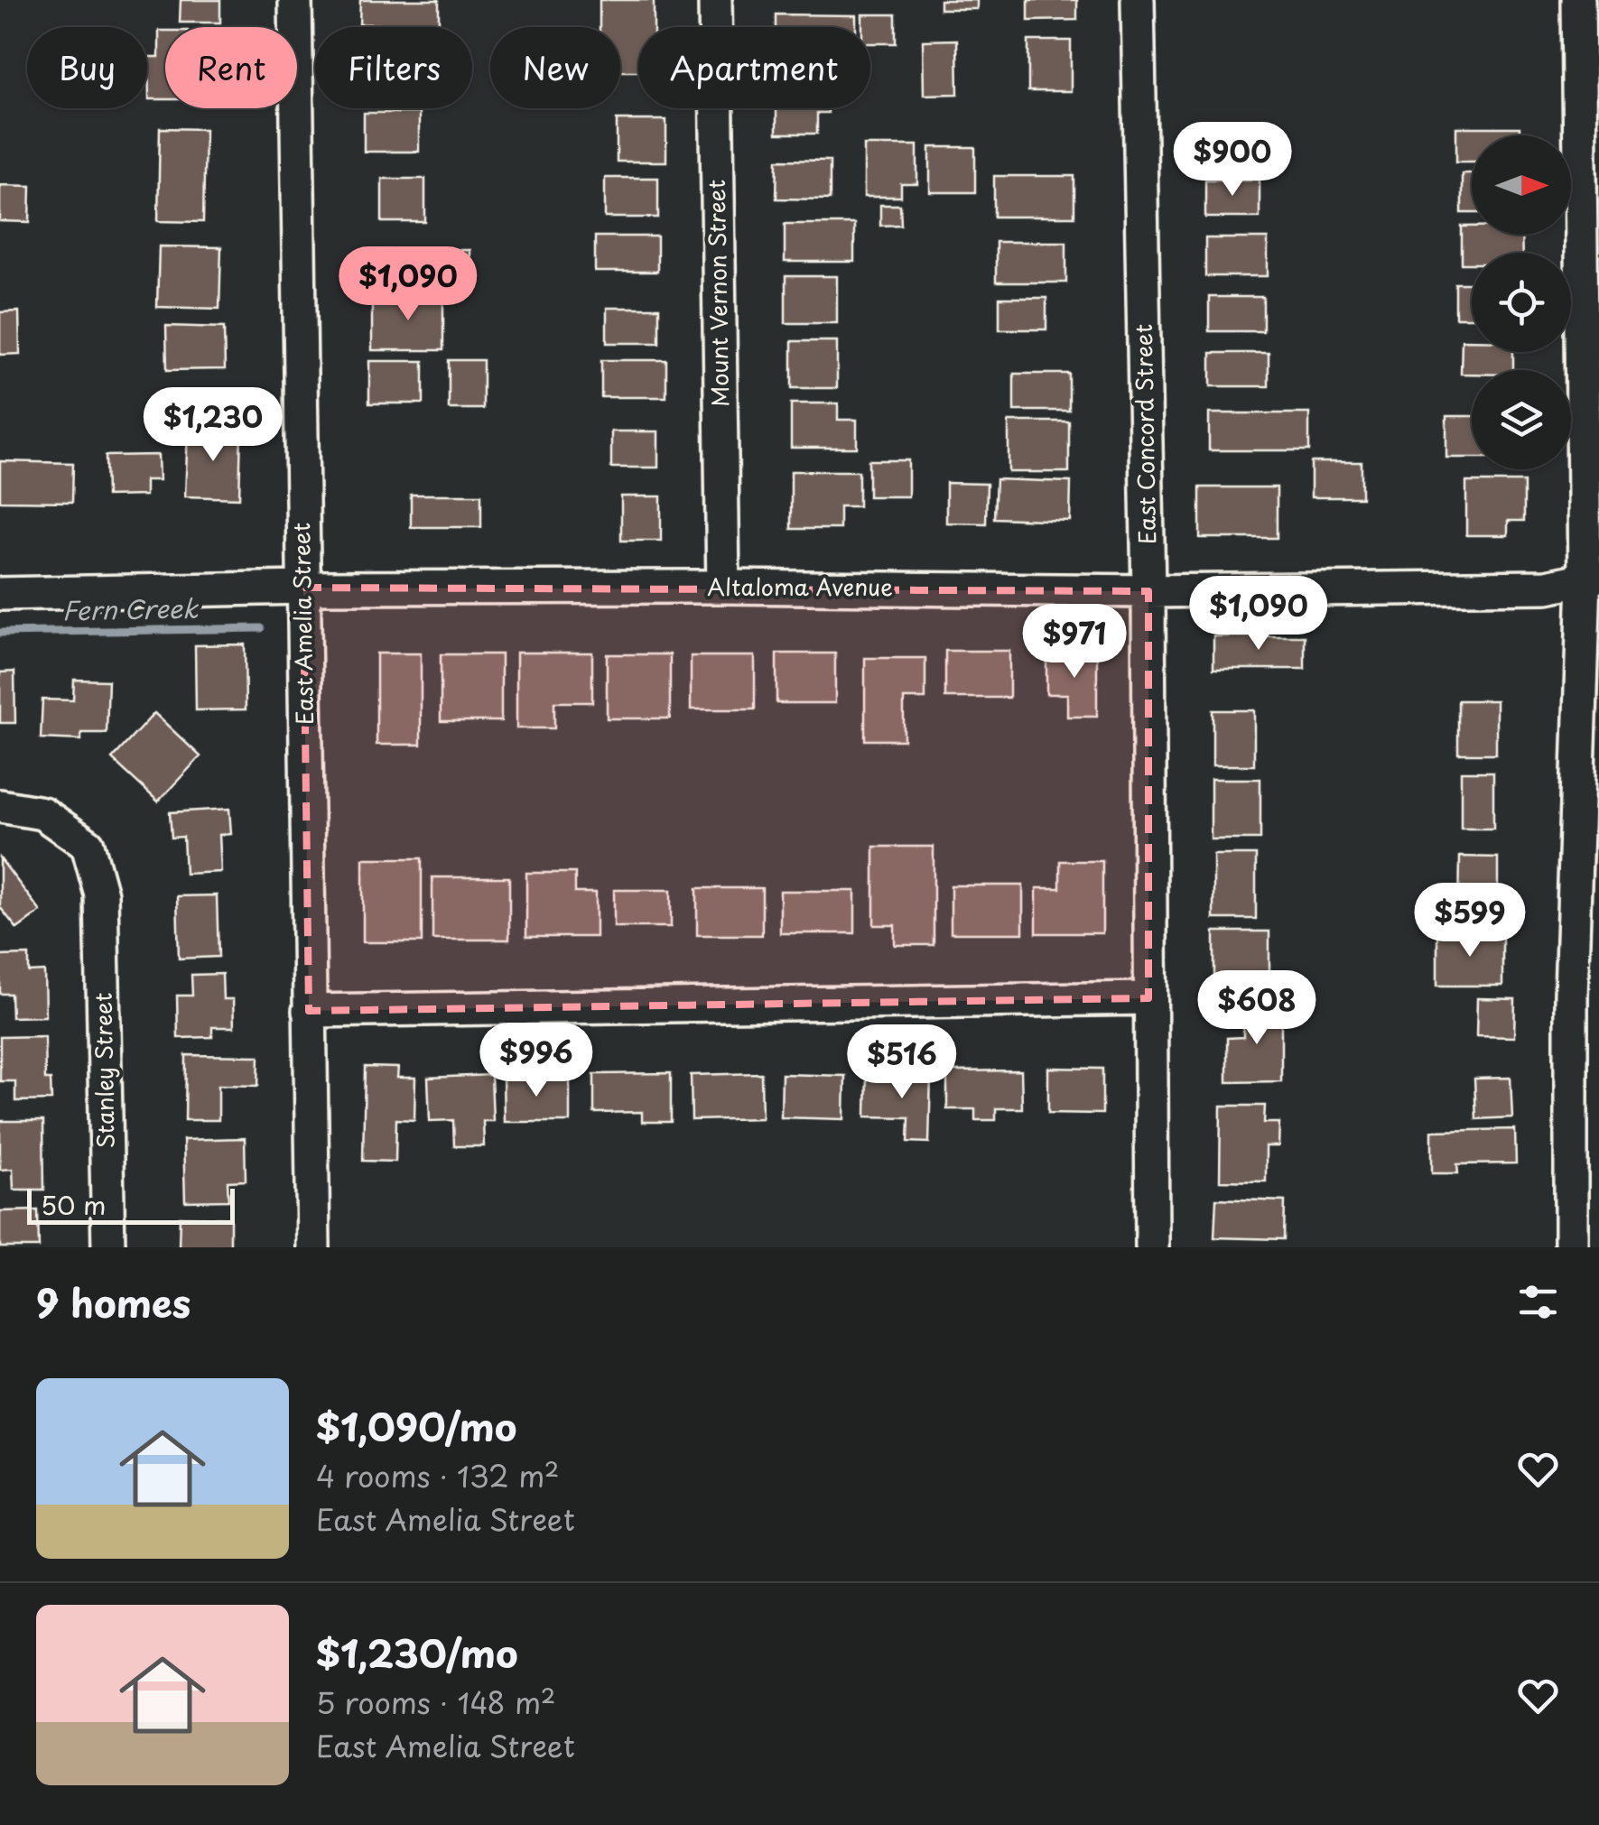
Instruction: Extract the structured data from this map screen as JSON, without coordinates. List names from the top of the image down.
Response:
{
  "streets": {
    "street": [
      "Mount Vernon Street",
      "East Concord Street",
      "Altaloma Avenue",
      "East Amelia Street",
      "Stanley Street"
    ]
  },
  "crossings": [
    ["Mount Vernon Street", "Altaloma Avenue"],
    ["East Concord Street", "Altaloma Avenue"],
    ["Altaloma Avenue", "East Amelia Street"]
  ],
  "water": ["Fern Creek"],
  "scale_bar": "50 m",
  "north": "right",
  "page": {
    "chip": [
      "Buy",
      "Rent",
      "Filters",
      "New",
      "Apartment"
    ],
    "price": [
      "$900",
      "$1,090",
      "$1,230",
      "$1,090",
      "$971",
      "$599",
      "$608",
      "$996",
      "$516"
    ],
    "scale": "50 m",
    "heading": "9 homes",
    "list": [
      {
        "name": "$1,090/mo",
        "note": "4 rooms · 132 m² · East Amelia Street"
      },
      {
        "name": "$1,230/mo",
        "note": "5 rooms · 148 m² · East Amelia Street"
      }
    ]
  }
}
